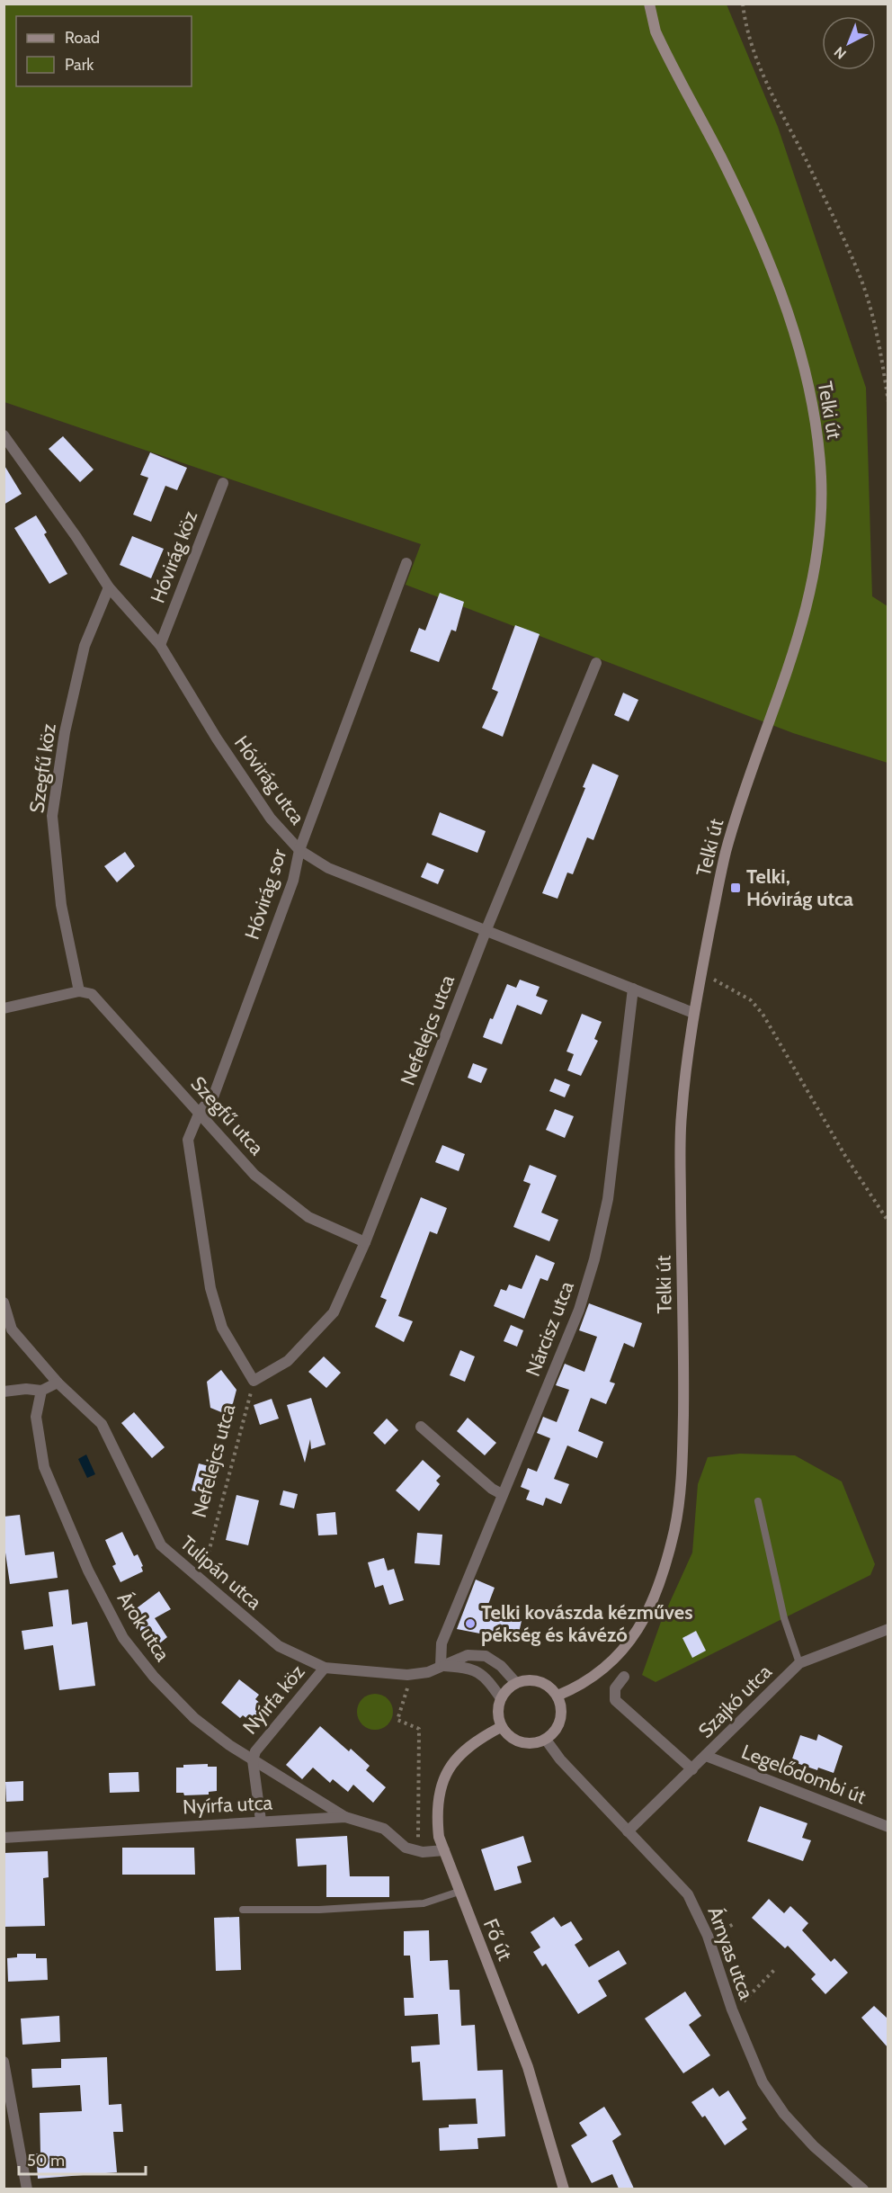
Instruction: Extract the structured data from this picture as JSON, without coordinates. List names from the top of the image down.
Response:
{
  "streets": {
    "main road": ["Telki út", "Fő út"],
    "street": [
      "Hóvirág köz",
      "Szegfű köz",
      "Hóvirág utca",
      "Hóvirág sor",
      "Nefelejcs utca",
      "Szegfű utca",
      "Nárcisz utca",
      "Tulipán utca",
      "Árok utca",
      "Nyírfa köz",
      "Szajkó utca",
      "Legelődombi út",
      "Nyírfa utca",
      "Árnyas utca"
    ]
  },
  "crossings": [
    ["Telki út", "Hóvirág utca"],
    ["Telki út", "Tulipán utca"],
    ["Telki út", "Fő út"],
    ["Telki út", "Árnyas utca"],
    ["Hóvirág köz", "Hóvirág utca"],
    ["Szegfű köz", "Hóvirág utca"],
    ["Szegfű köz", "Szegfű utca"],
    ["Hóvirág utca", "Hóvirág sor"],
    ["Hóvirág utca", "Nefelejcs utca"],
    ["Hóvirág utca", "Nárcisz utca"],
    ["Hóvirág sor", "Nefelejcs utca"],
    ["Hóvirág sor", "Szegfű utca"],
    ["Nefelejcs utca", "Szegfű utca"],
    ["Nefelejcs utca", "Tulipán utca"],
    ["Nárcisz utca", "Tulipán utca"],
    ["Tulipán utca", "Nyírfa köz"],
    ["Tulipán utca", "Fő út"],
    ["Tulipán utca", "Árnyas utca"],
    ["Árok utca", "Nyírfa köz"],
    ["Árok utca", "Nyírfa utca"],
    ["Nyírfa köz", "Nyírfa utca"],
    ["Szajkó utca", "Legelődombi út"],
    ["Szajkó utca", "Árnyas utca"],
    ["Nyírfa utca", "Fő út"],
    ["Fő út", "Árnyas utca"]
  ],
  "places": {
    "transit": ["Telki, Hóvirág utca"],
    "other": ["Telki kovászda kézműves pékség és kávézó"]
  },
  "legend": ["Road", "Park"],
  "scale_bar": "50 m",
  "north": "bottom left"
}
